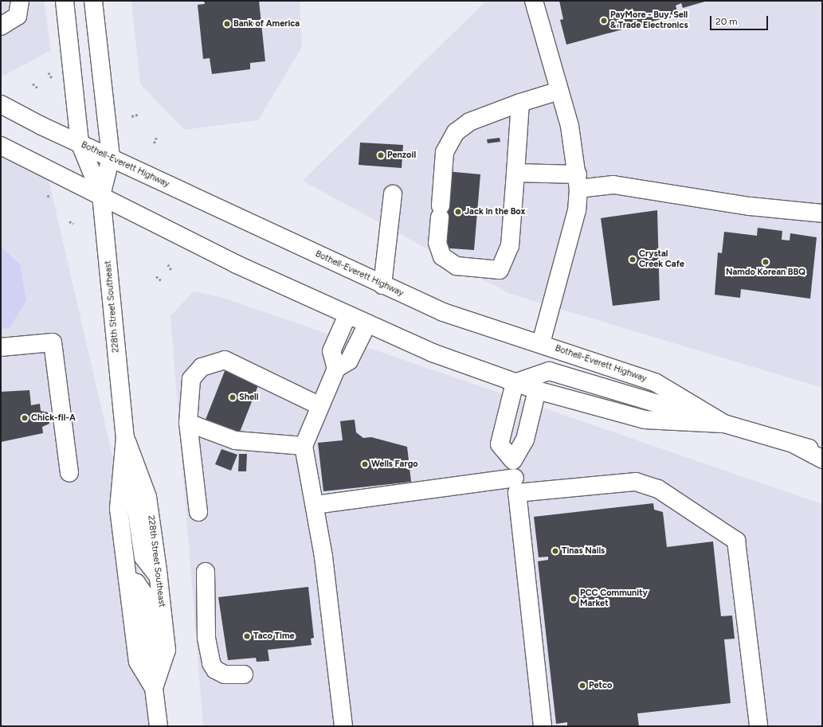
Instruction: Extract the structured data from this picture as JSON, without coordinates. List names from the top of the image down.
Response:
{
  "streets": {
    "main road": ["Bothell-Everett Highway", "228th Street Southeast"]
  },
  "crossings": [
    ["Bothell-Everett Highway", "228th Street Southeast"]
  ],
  "places": [
    "PayMore - Buy, Sell & Trade Electronics",
    "Bank of America",
    "Penzoil",
    "Jack in the Box",
    "Crystal Creek Cafe",
    "Namdo Korean BBQ",
    "Shell",
    "Chick-fil-A",
    "Wells Fargo",
    "Tinas Nails",
    "PCC Community Market",
    "Taco Time",
    "Petco"
  ],
  "scale_bar": "20 m"
}
